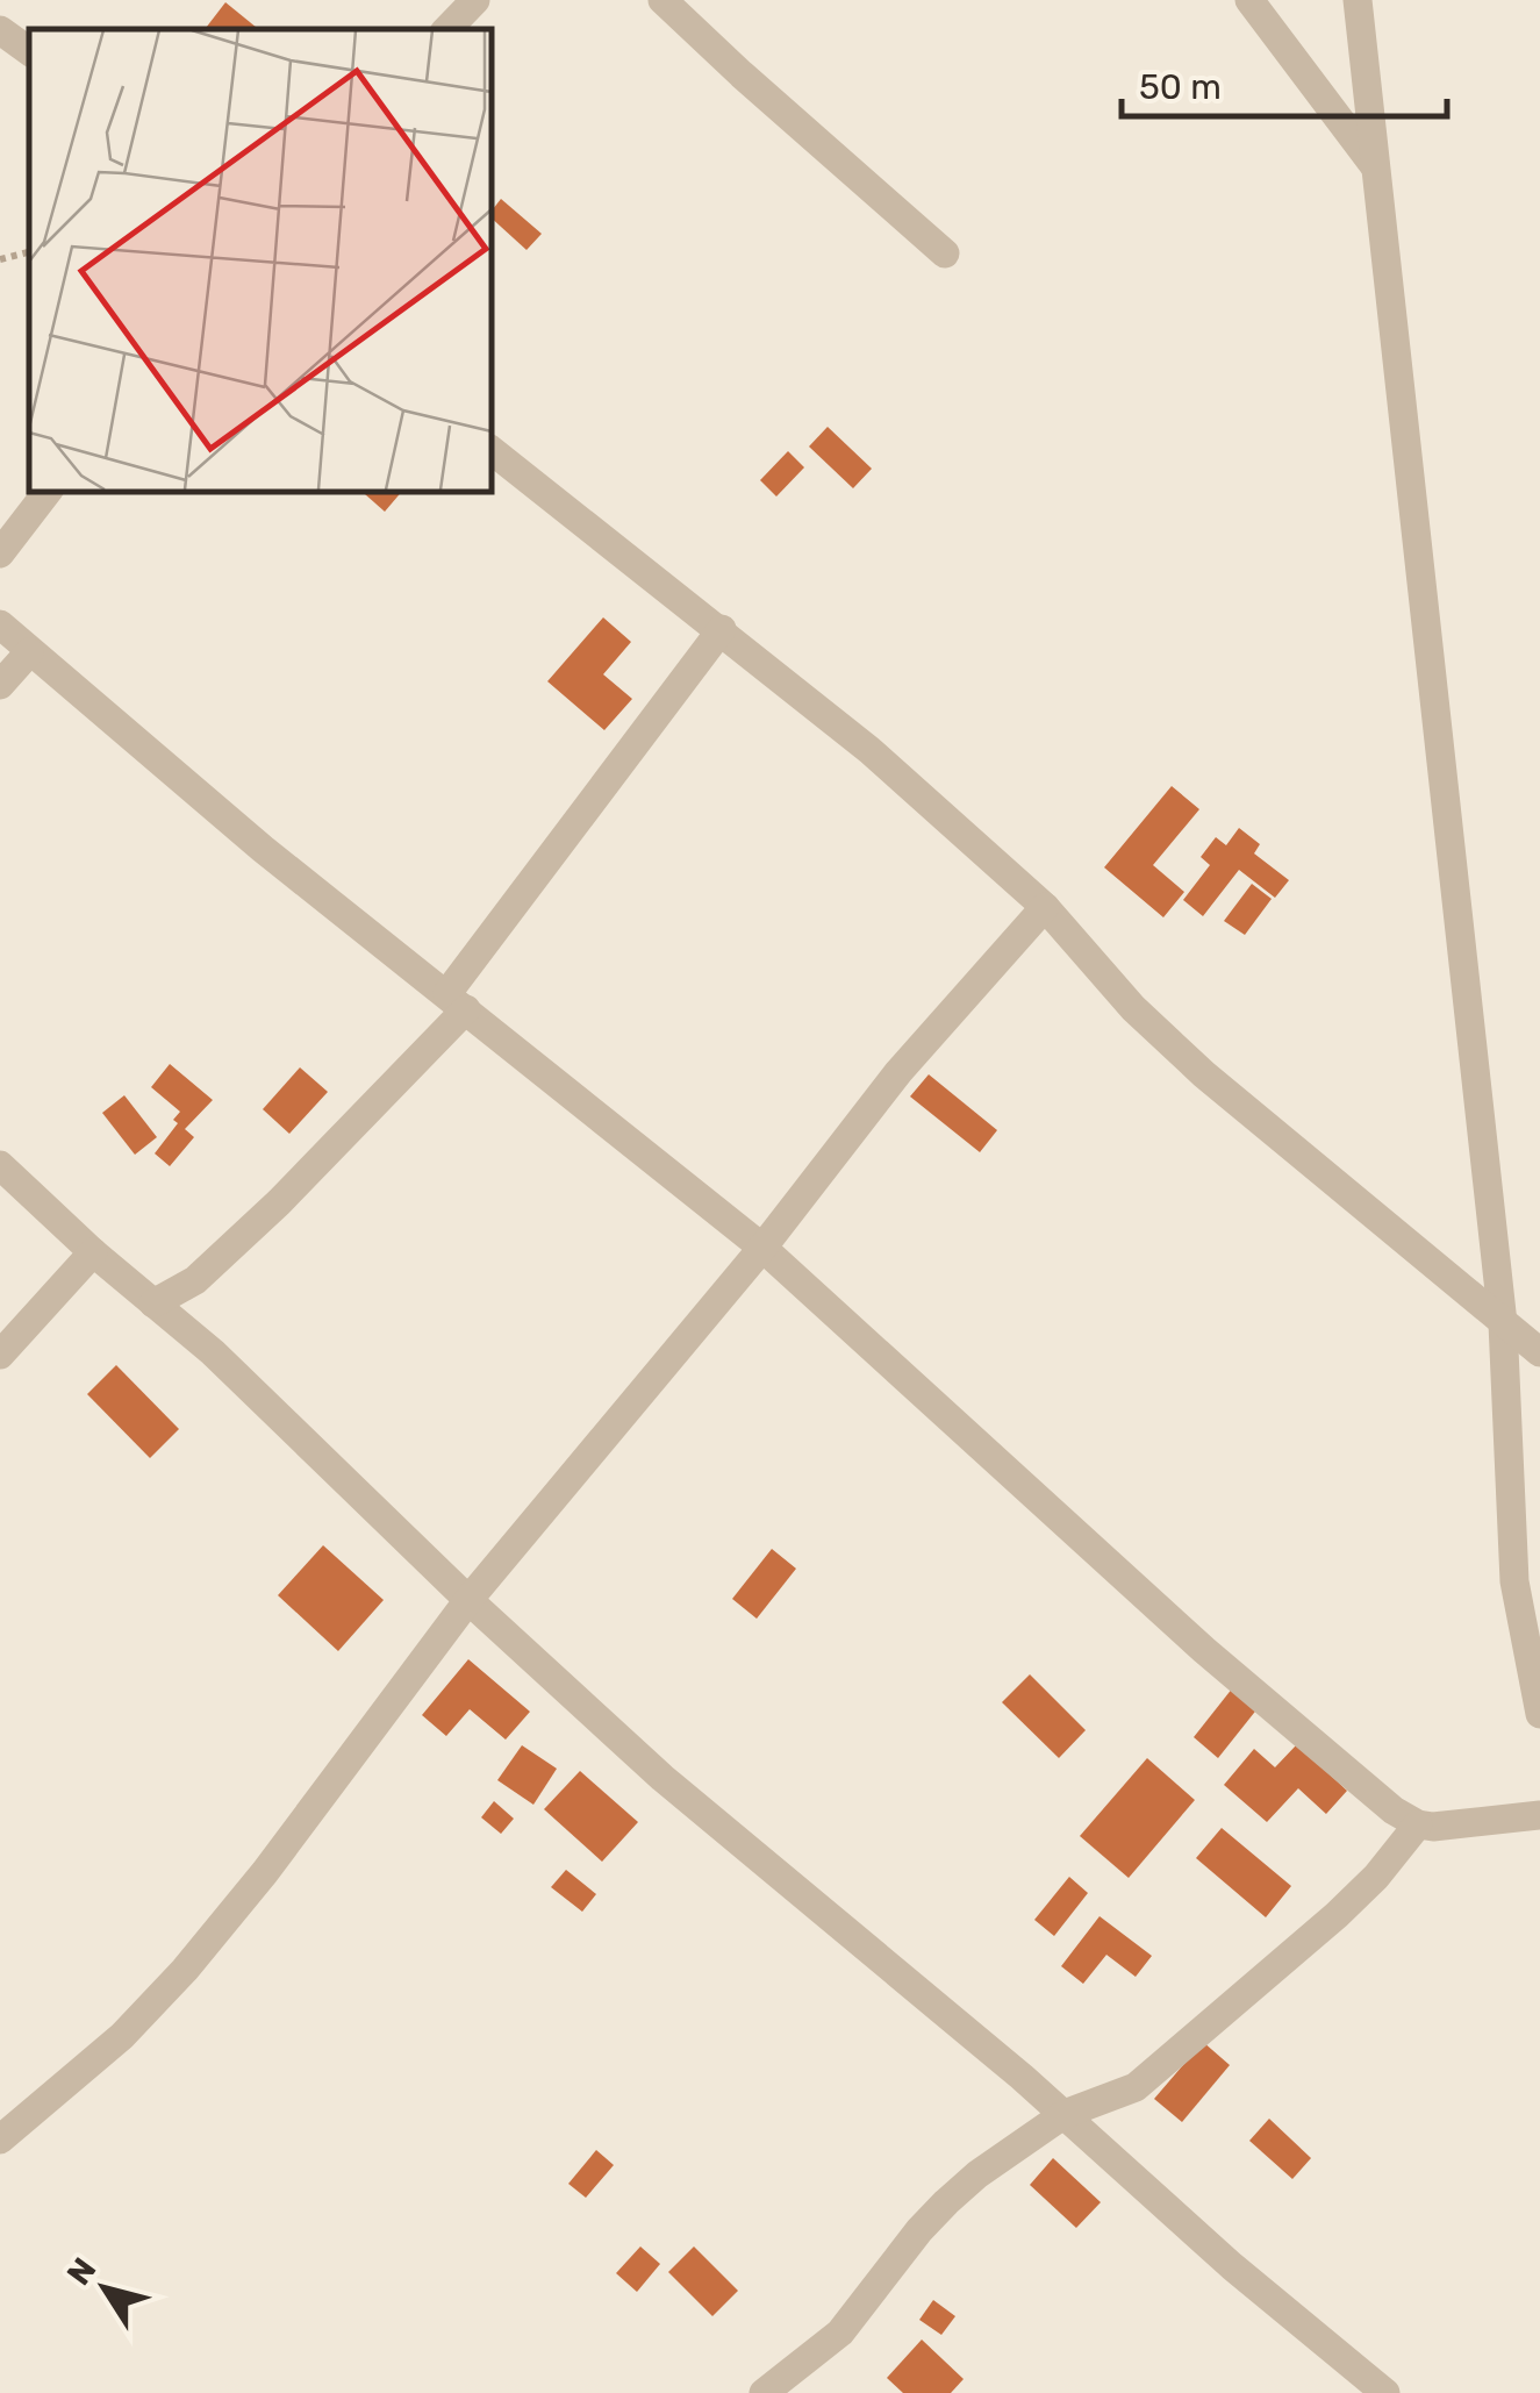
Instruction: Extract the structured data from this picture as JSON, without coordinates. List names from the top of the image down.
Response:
{
  "scale_bar": "50 m",
  "north": "top left"
}
